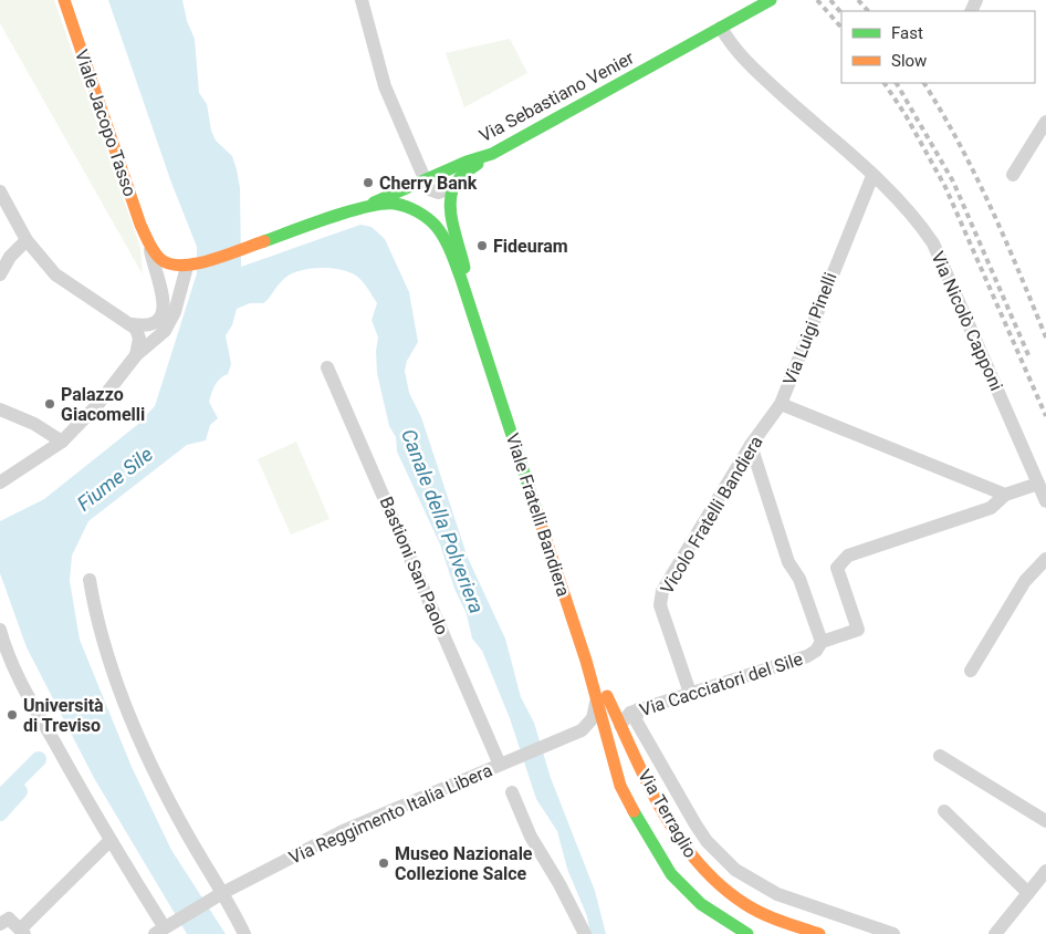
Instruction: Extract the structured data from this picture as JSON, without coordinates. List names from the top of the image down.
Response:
{
  "streets": {
    "main road": [
      "Via Sebastiano Venier",
      "Viale Jacopo Tasso",
      "Viale Fratelli Bandiera",
      "Via Terraglio"
    ],
    "street": [
      "Via Nicolò Capponi",
      "Via Luigi Pinelli",
      "Vicolo Fratelli Bandiera",
      "Bastioni San Paolo",
      "Via Cacciatori del Sile",
      "Via Reggimento Italia Libera"
    ]
  },
  "crossings": [
    ["Via Sebastiano Venier", "Viale Fratelli Bandiera"],
    ["Viale Jacopo Tasso", "Viale Fratelli Bandiera"],
    ["Via Nicolò Capponi", "Via Luigi Pinelli"],
    ["Via Luigi Pinelli", "Vicolo Fratelli Bandiera"],
    ["Via Luigi Pinelli", "Via Cacciatori del Sile"],
    ["Viale Fratelli Bandiera", "Via Reggimento Italia Libera"],
    ["Viale Fratelli Bandiera", "Via Terraglio"],
    ["Vicolo Fratelli Bandiera", "Via Cacciatori del Sile"],
    ["Bastioni San Paolo", "Via Reggimento Italia Libera"],
    ["Via Cacciatori del Sile", "Via Terraglio"]
  ],
  "water": ["Fiume Sile", "Canale della Polveriera"],
  "places": [
    "Cherry Bank",
    "Fideuram",
    "Palazzo Giacomelli",
    "Università di Treviso",
    "Museo Nazionale Collezione Salce"
  ],
  "legend": ["Fast", "Slow"]
}
